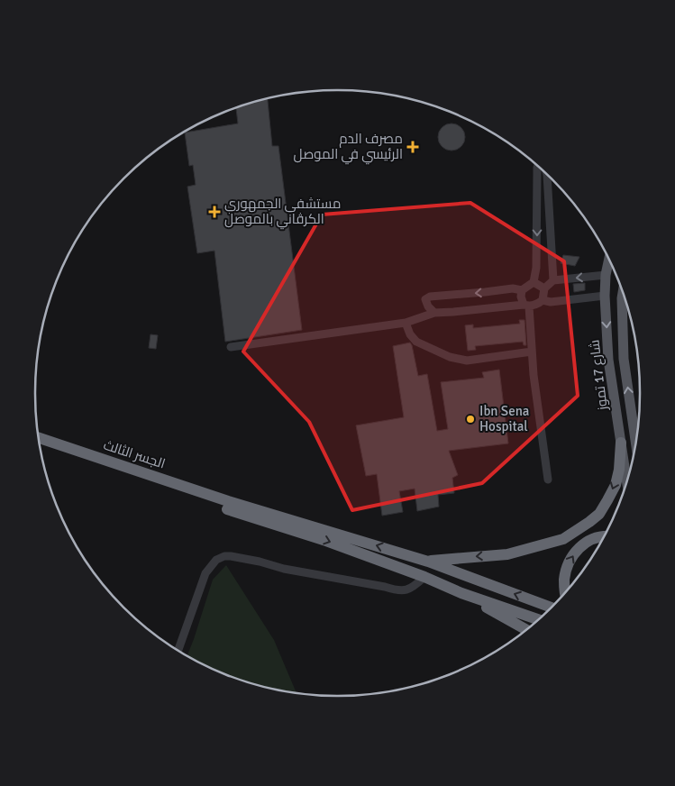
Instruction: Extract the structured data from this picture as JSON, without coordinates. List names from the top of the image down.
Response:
{
  "streets": {
    "highway": ["الجسر الثالث"],
    "main road": ["شارع 17 تموز"]
  },
  "places": {
    "health": ["مصرف الدم الرئيسي في الموصل", "مستشفى الجمهوري الكرڤاني بالموصل"],
    "other": ["Ibn Sena Hospital"]
  }
}
